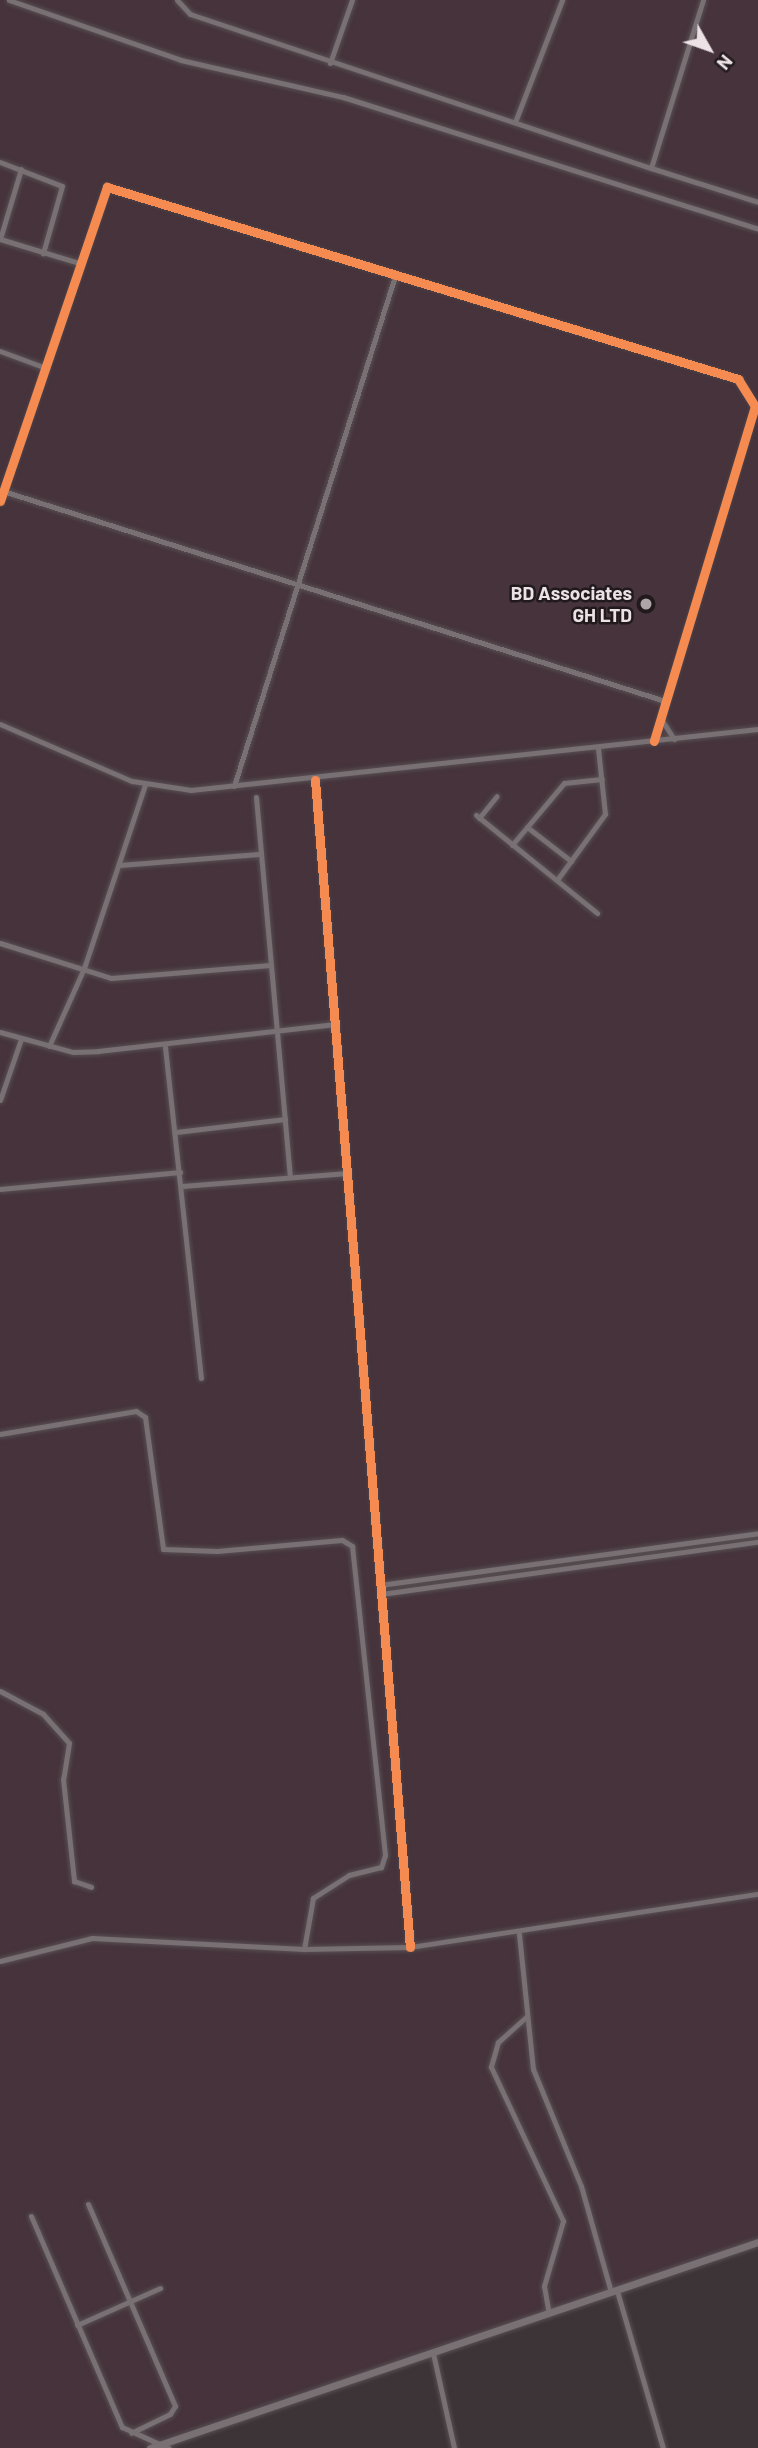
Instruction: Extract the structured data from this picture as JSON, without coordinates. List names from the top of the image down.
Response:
{
  "places": ["BD Associates GH LTD"],
  "north": "bottom right"
}
